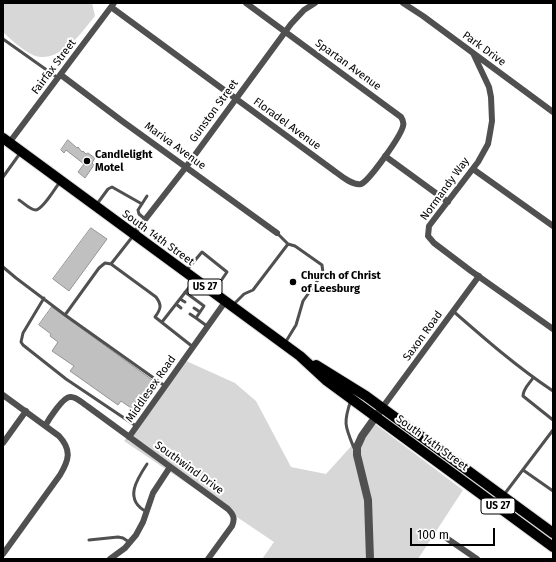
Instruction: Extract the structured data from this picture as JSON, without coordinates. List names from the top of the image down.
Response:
{
  "streets": {
    "highway": ["South 14th Street", "US 27"],
    "street": [
      "Park Drive",
      "Spartan Avenue",
      "Fairfax Street",
      "Gunston Street",
      "Floradel Avenue",
      "Mariva Avenue",
      "Normandy Way",
      "Saxon Road",
      "Middlesex Road",
      "Southwind Drive"
    ]
  },
  "crossings": [
    ["Park Drive", "Normandy Way"],
    ["Spartan Avenue", "Gunston Street"],
    ["Spartan Avenue", "Floradel Avenue"],
    ["Fairfax Street", "Floradel Avenue"],
    ["Fairfax Street", "Mariva Avenue"],
    ["Fairfax Street", "South 14th Street"],
    ["Gunston Street", "Floradel Avenue"],
    ["Gunston Street", "Mariva Avenue"],
    ["Gunston Street", "South 14th Street"],
    ["Normandy Way", "Saxon Road"],
    ["South 14th Street", "Saxon Road"],
    ["South 14th Street", "Middlesex Road"],
    ["Middlesex Road", "Southwind Drive"]
  ],
  "places": ["Candlelight Motel", "Church of Christ of Leesburg"],
  "scale_bar": "100 m"
}
